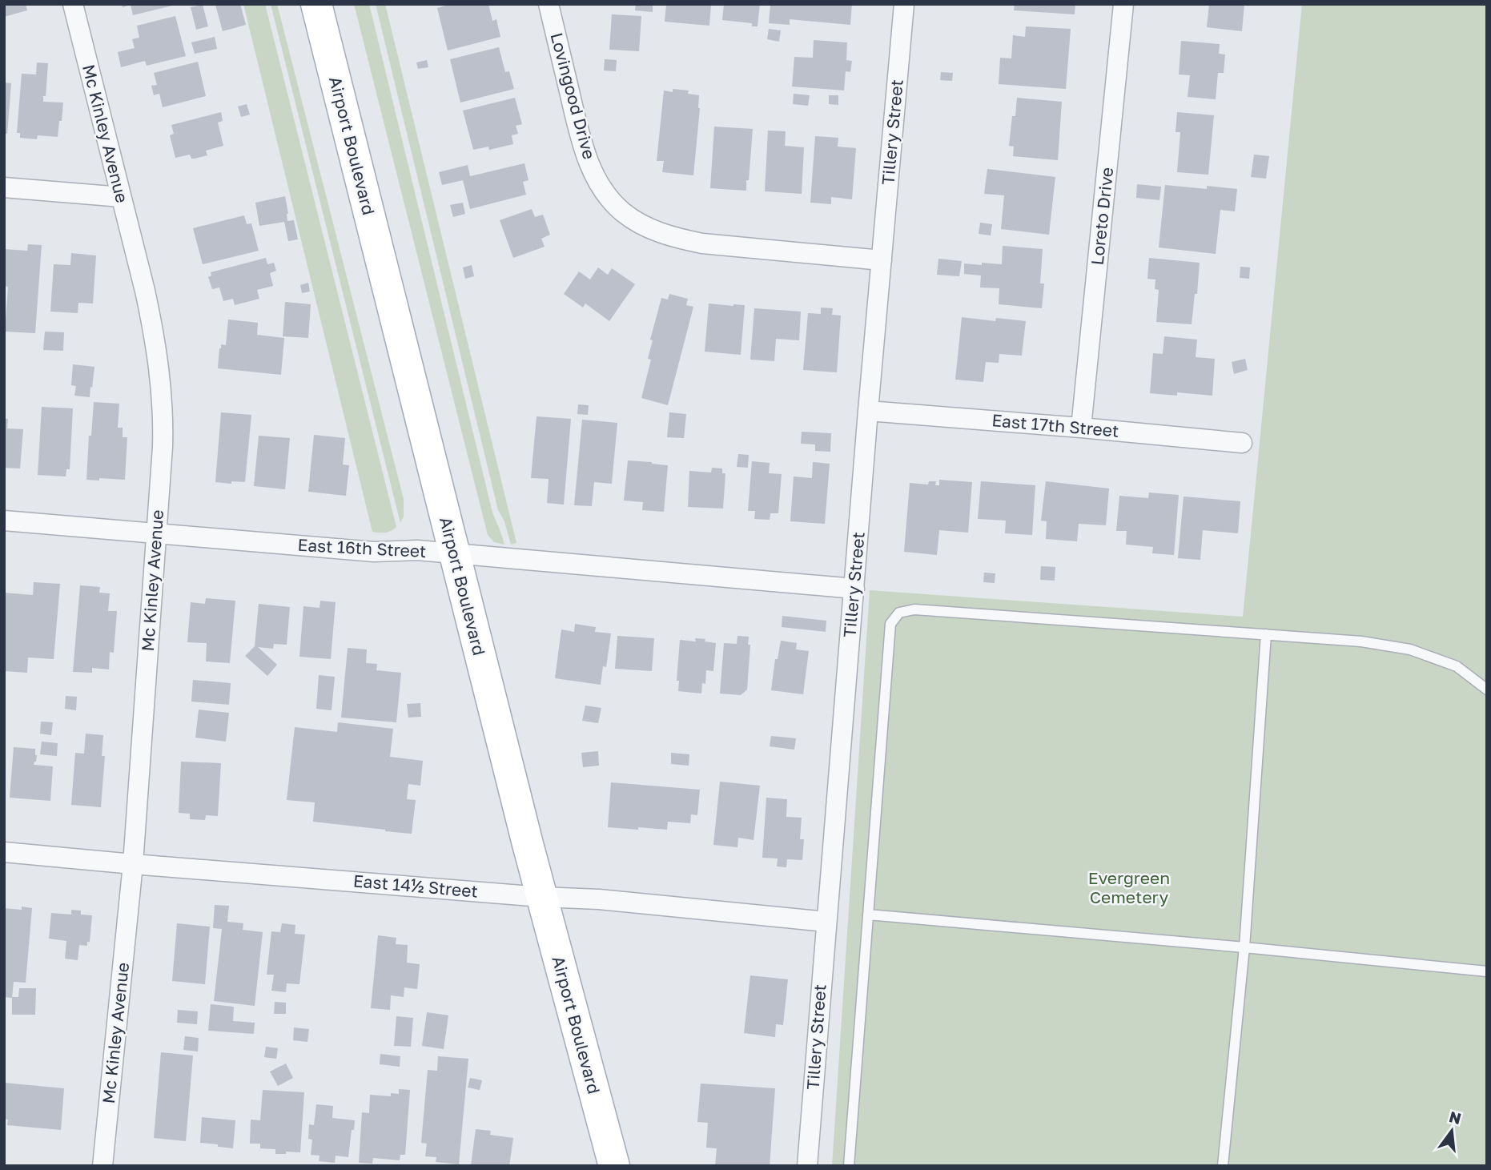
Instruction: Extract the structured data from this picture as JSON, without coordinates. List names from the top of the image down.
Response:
{
  "streets": {
    "main road": ["Airport Boulevard"],
    "street": [
      "Lovingood Drive",
      "Tillery Street",
      "Mc Kinley Avenue",
      "Loreto Drive",
      "East 17th Street",
      "East 16th Street",
      "East 14½ Street"
    ]
  },
  "crossings": [
    ["Lovingood Drive", "Tillery Street"],
    ["Tillery Street", "East 17th Street"],
    ["Tillery Street", "East 16th Street"],
    ["Tillery Street", "East 14½ Street"],
    ["Mc Kinley Avenue", "East 16th Street"],
    ["Mc Kinley Avenue", "East 14½ Street"],
    ["Airport Boulevard", "East 16th Street"],
    ["Airport Boulevard", "East 14½ Street"],
    ["Loreto Drive", "East 17th Street"]
  ],
  "parks": ["Evergreen Cemetery"],
  "north": "top"
}
